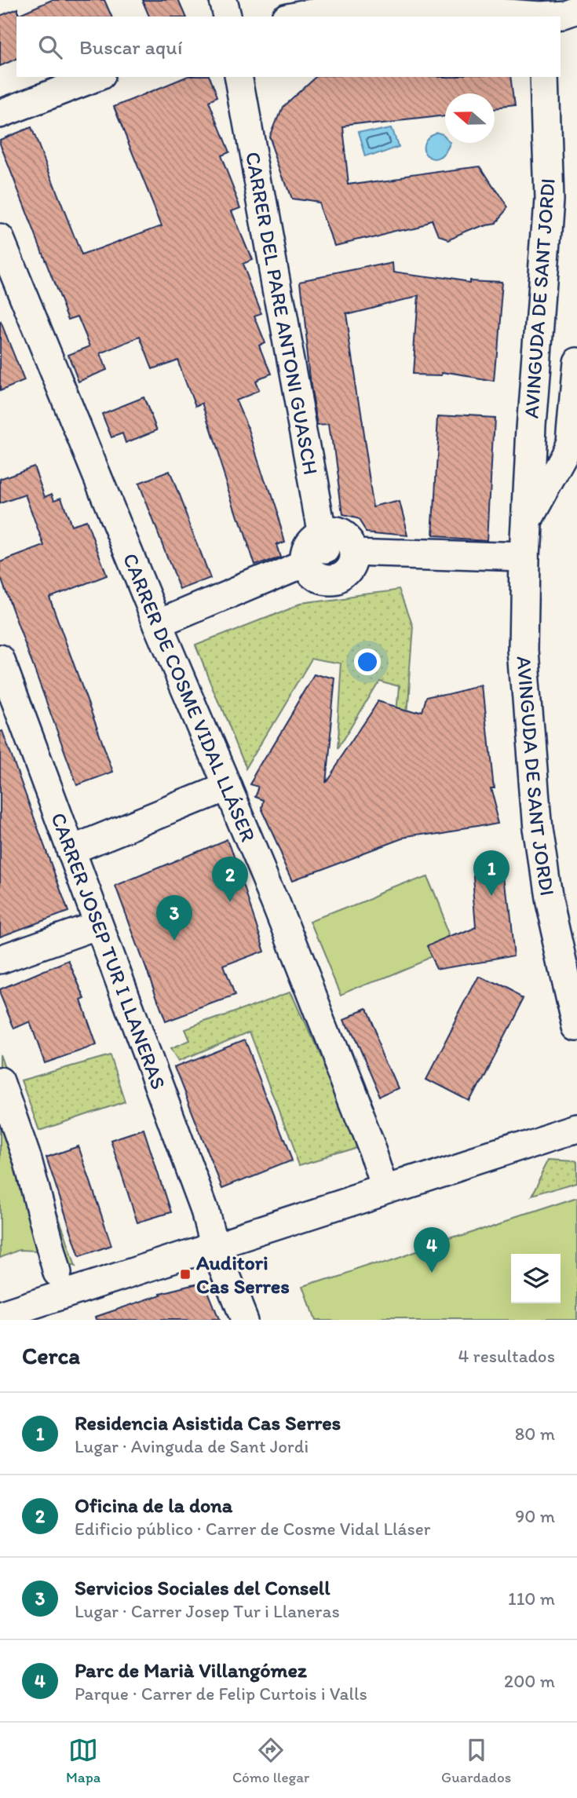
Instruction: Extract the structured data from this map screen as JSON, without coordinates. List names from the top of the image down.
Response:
{
  "streets": {
    "street": [
      "AVINGUDA DE SANT JORDI",
      "CARRER DEL PARE ANTONI GUASCH",
      "CARRER DE COSME VIDAL LLÁSER",
      "CARRER JOSEP TUR I LLANERAS"
    ]
  },
  "places": {
    "transit": ["Auditori Cas Serres"]
  },
  "north": "left",
  "page": {
    "search": "Buscar aquí",
    "pins": [
      "1",
      "2",
      "3",
      "4"
    ],
    "heading": ["Cerca", "4 resultados"],
    "list": [
      {
        "mark": "1",
        "name": "Residencia Asistida Cas Serres",
        "note": "Lugar · Avinguda de Sant Jordi",
        "value": "80 m"
      },
      {
        "mark": "2",
        "name": "Oficina de la dona",
        "note": "Edificio público · Carrer de Cosme Vidal Lláser",
        "value": "90 m"
      },
      {
        "mark": "3",
        "name": "Servicios Sociales del Consell",
        "note": "Lugar · Carrer Josep Tur i Llaneras",
        "value": "110 m"
      },
      {
        "mark": "4",
        "name": "Parc de Marià Villangómez",
        "note": "Parque · Carrer de Felip Curtois i Valls",
        "value": "200 m"
      }
    ],
    "nav": ["Mapa", "Cómo llegar", "Guardados"]
  }
}
